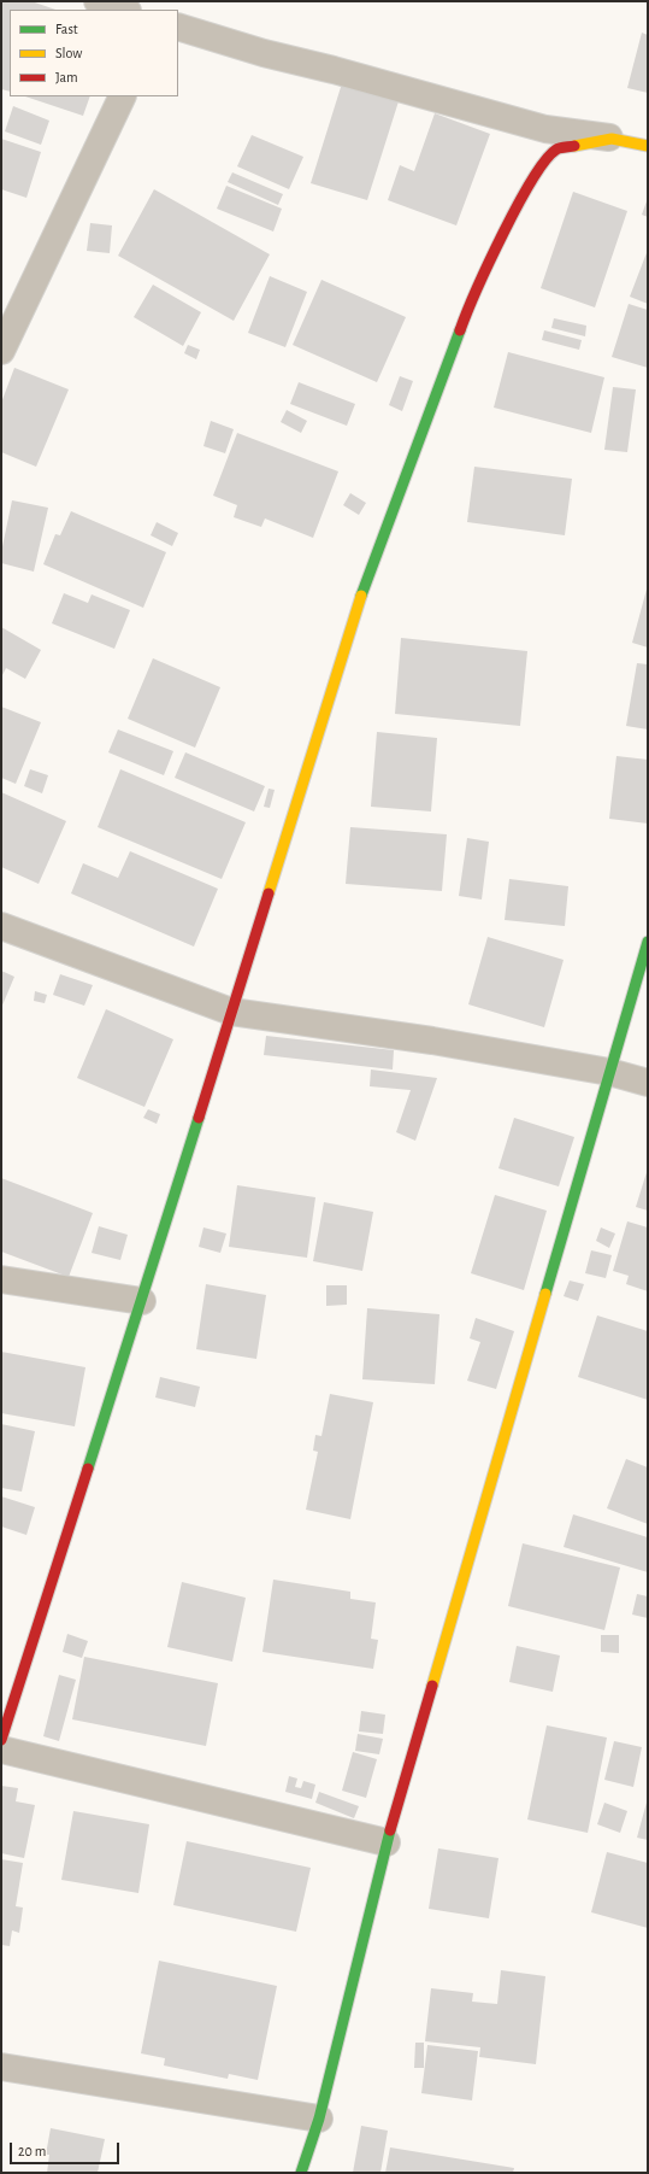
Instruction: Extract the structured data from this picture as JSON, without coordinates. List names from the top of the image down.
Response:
{
  "legend": ["Fast", "Slow", "Jam"],
  "scale_bar": "20 m"
}
